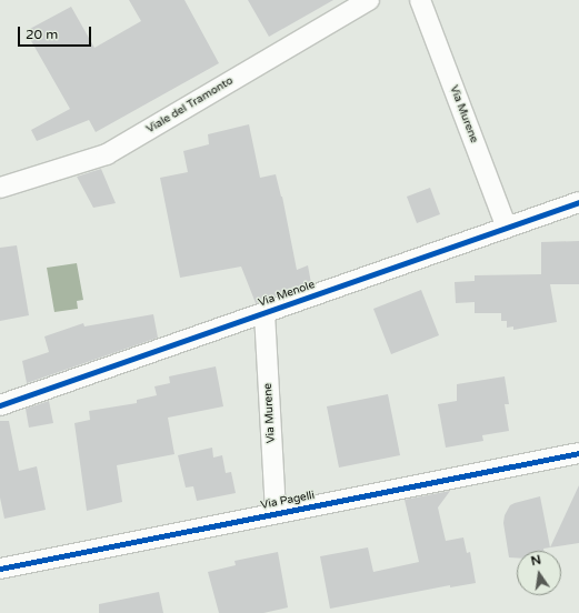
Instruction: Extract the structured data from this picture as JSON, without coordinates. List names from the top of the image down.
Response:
{
  "streets": {
    "street": [
      "Viale del Tramonto",
      "Via Murene",
      "Via Menole",
      "Via Pagelli"
    ]
  },
  "crossings": [
    ["Via Murene", "Via Menole"],
    ["Via Murene", "Via Pagelli"]
  ],
  "scale_bar": "20 m",
  "north": "top"
}
